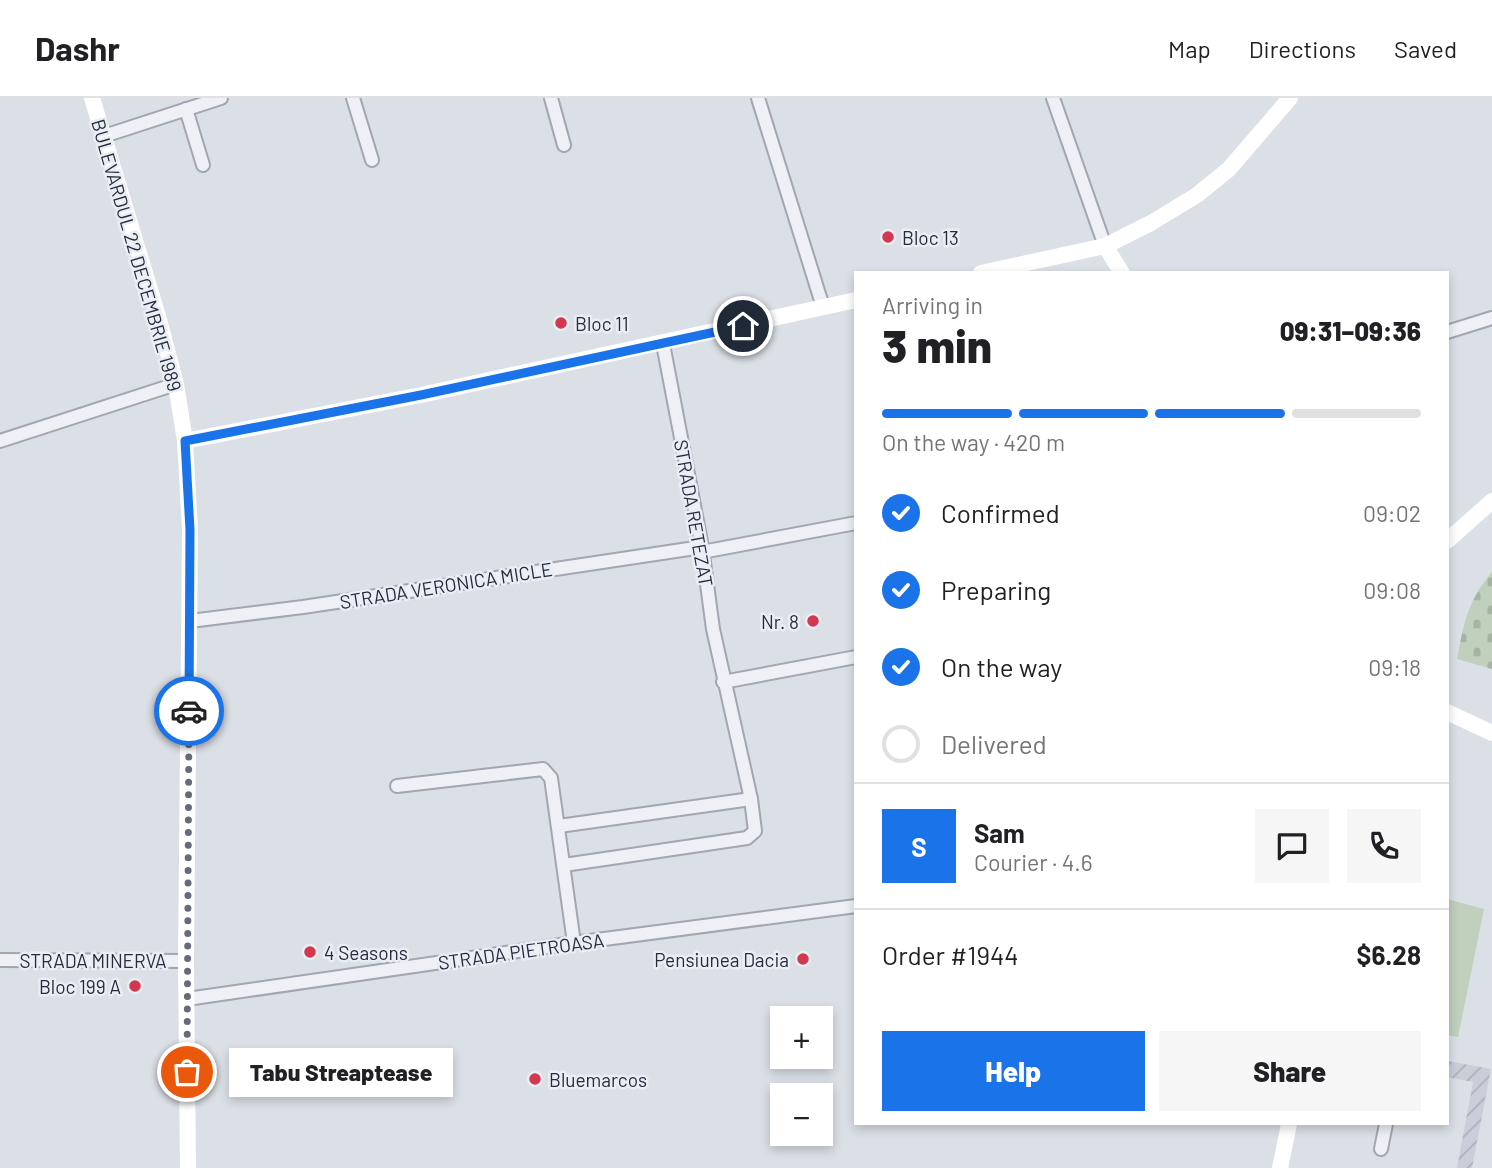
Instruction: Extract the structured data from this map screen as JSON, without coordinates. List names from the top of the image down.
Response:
{
  "streets": {
    "street": [
      "BULEVARDUL 22 DECEMBRIE 1989",
      "STRADA RETEZAT",
      "STRADA VERONICA MICLE",
      "STRADA PIETROASA",
      "STRADA MINERVA"
    ]
  },
  "crossings": [
    ["BULEVARDUL 22 DECEMBRIE 1989", "STRADA VERONICA MICLE"],
    ["BULEVARDUL 22 DECEMBRIE 1989", "STRADA PIETROASA"],
    ["BULEVARDUL 22 DECEMBRIE 1989", "STRADA MINERVA"],
    ["STRADA RETEZAT", "STRADA VERONICA MICLE"]
  ],
  "places": [
    "Bloc 13",
    "Bloc 11",
    "Nr. 8",
    "4 Seasons",
    "Pensiunea Dacia",
    "Bloc 199 A",
    "Tabu Streaptease",
    "Bluemarcos"
  ],
  "page": {
    "header": "Dashr",
    "nav": ["Map", "Directions", "Saved"],
    "heading": ["3 min", "Arriving in", "09:31–09:36"],
    "panel": [
      "Sam",
      "Courier · 4.6",
      "Order #1944",
      "$6.28"
    ],
    "bar": "On the way · 420 m",
    "list": [
      ["Confirmed", "09:02"],
      ["Preparing", "09:08"],
      ["On the way", "09:18"],
      "Delivered"
    ],
    "round": "S",
    "map_buttons": ["+", "−"],
    "buttons": ["Help", "Share"],
    "bubble": "Tabu Streaptease"
  }
}
